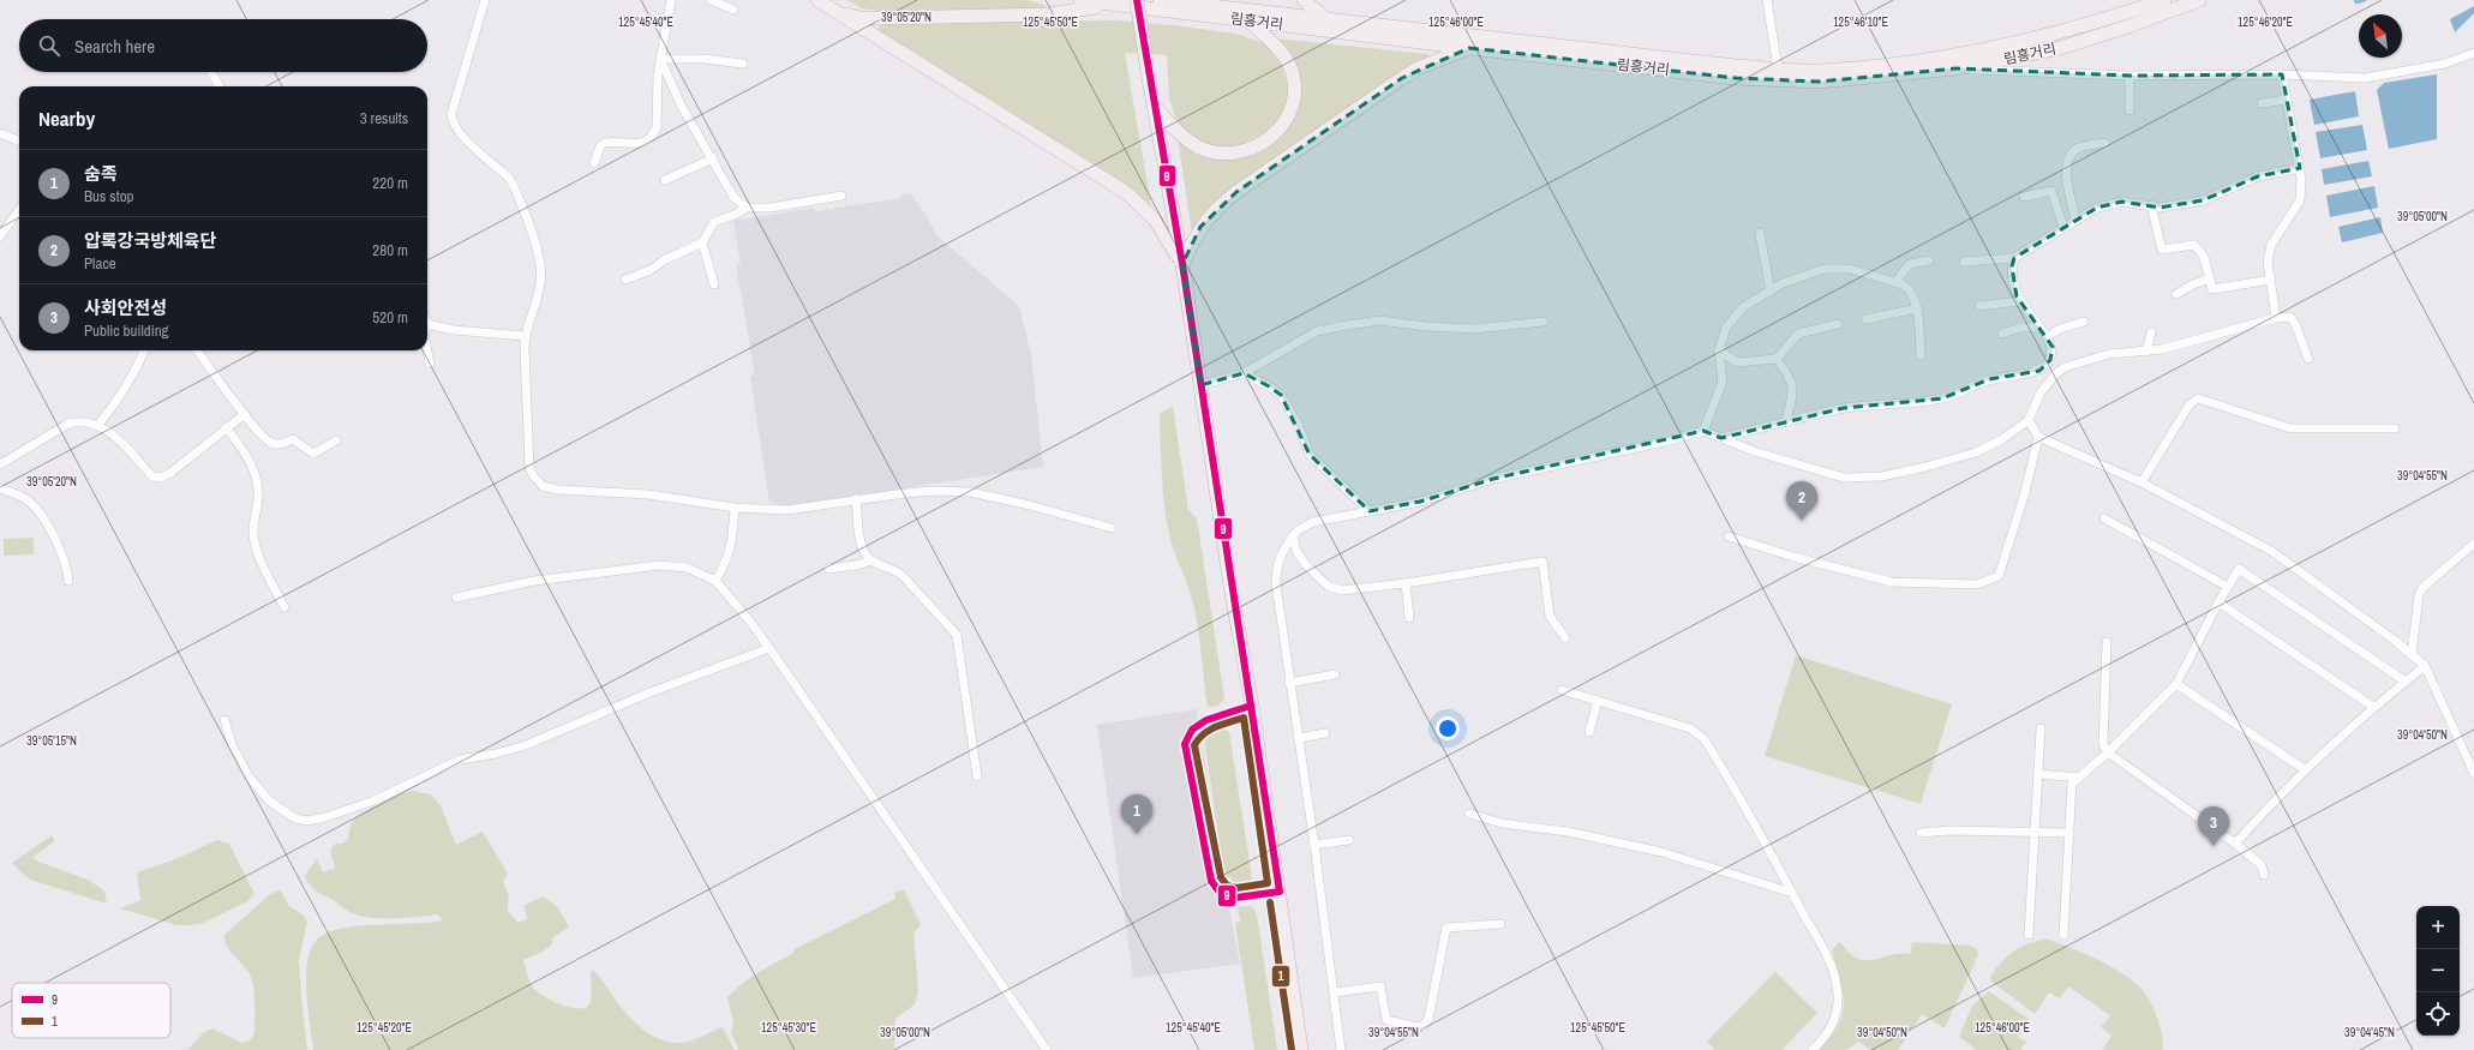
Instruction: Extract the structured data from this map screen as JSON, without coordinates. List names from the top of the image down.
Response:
{
  "streets": {
    "main road": ["림흥거리"]
  },
  "lines": ["transit line 9", "transit line 1"],
  "legend": ["9", "1"],
  "north": "top left",
  "page": {
    "search": "Search here",
    "heading": ["Nearby", "3 results"],
    "list": [
      {
        "mark": "1",
        "name": "숨족",
        "note": "Bus stop",
        "value": "220 m"
      },
      {
        "mark": "2",
        "name": "압록강국방체육단",
        "note": "Place",
        "value": "280 m"
      },
      {
        "mark": "3",
        "name": "사회안전성",
        "note": "Public building",
        "value": "520 m"
      }
    ],
    "pins": ["2", "1", "3"],
    "map_buttons": ["+", "−"]
  },
  "coordinates": [
    "39°05'20\"N",
    "125°45'40\"E",
    "125°45'50\"E",
    "125°46'00\"E",
    "125°46'10\"E",
    "125°46'20\"E",
    "39°05'00\"N",
    "39°04'55\"N",
    "39°04'50\"N",
    "39°05'15\"N",
    "125°45'20\"E",
    "125°45'30\"E",
    "39°04'45\"N"
  ]
}
